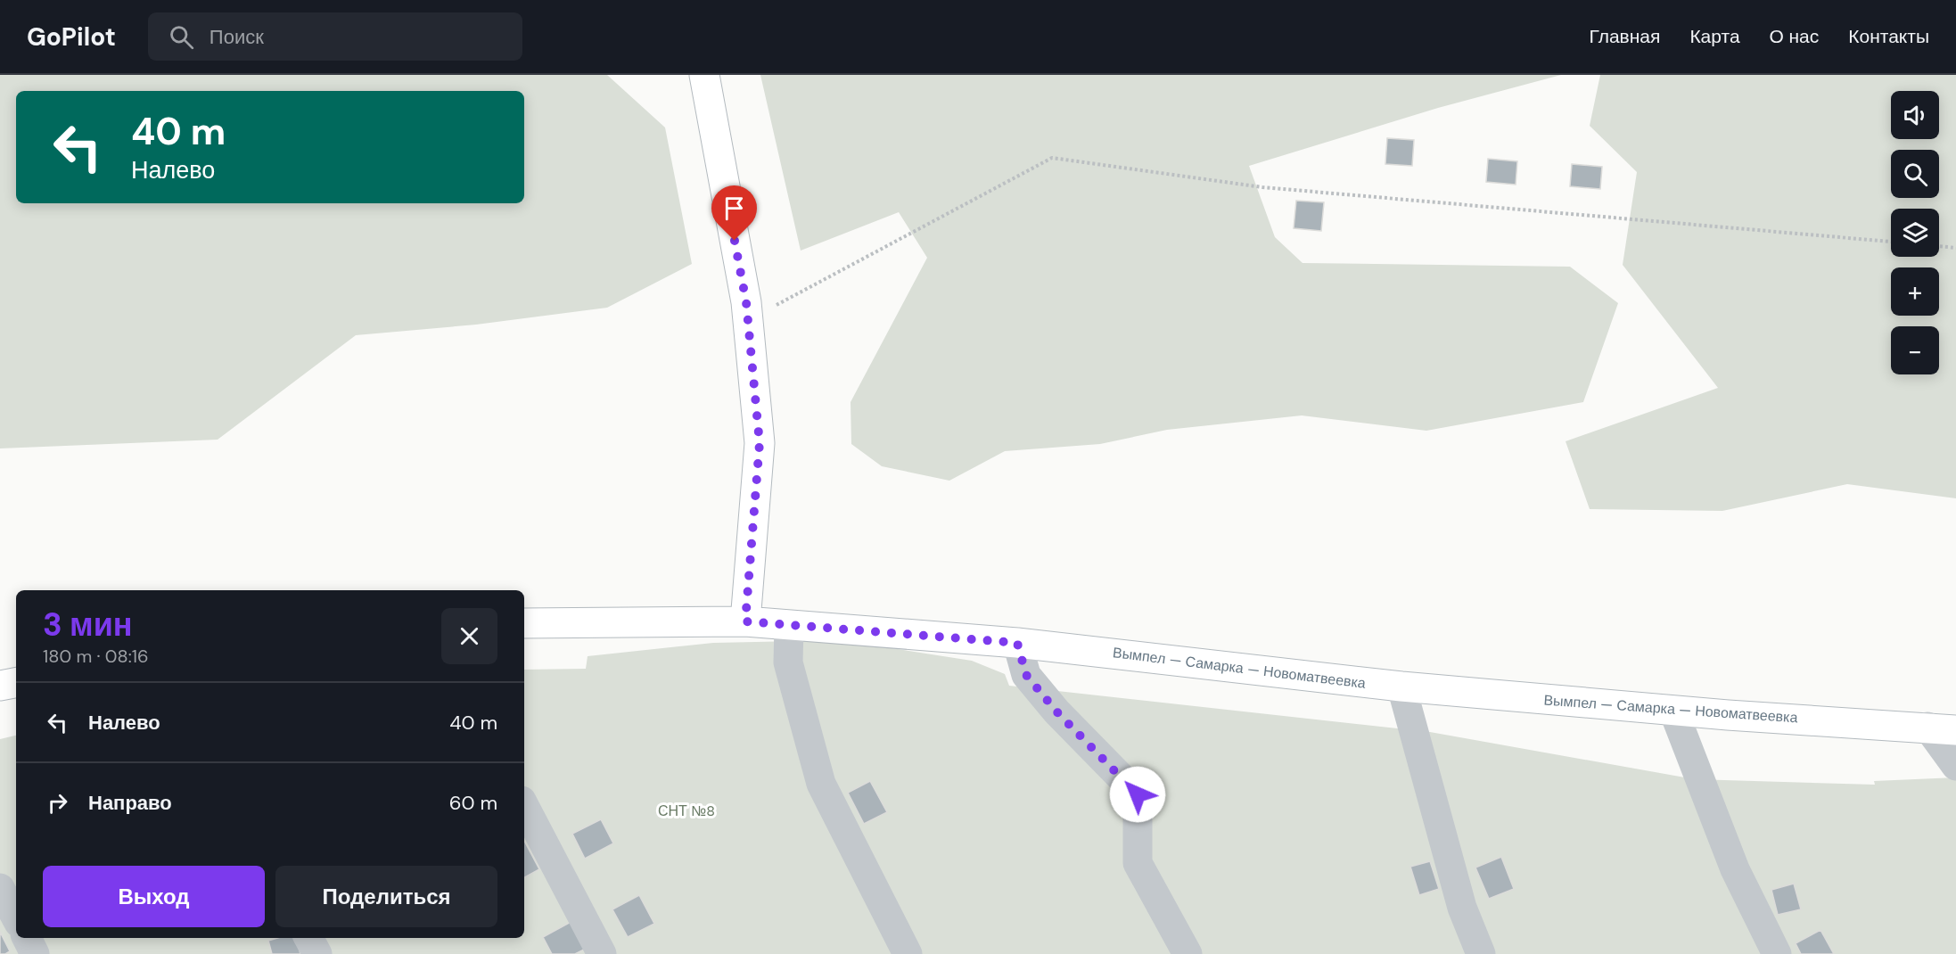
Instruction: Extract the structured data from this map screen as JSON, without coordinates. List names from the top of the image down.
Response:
{
  "streets": {
    "main road": ["Вымпел — Самарка — Новоматвеевка"]
  },
  "parks": ["СНТ №8"],
  "page": {
    "header": "GoPilot",
    "search": "Поиск",
    "nav": [
      "Главная",
      "Карта",
      "О нас",
      "Контакты"
    ],
    "map_buttons": ["+", "−"],
    "turn": ["40 m", "Налево"],
    "heading": ["3 мин", "180 m · 08:16"],
    "list": [
      {
        "name": "Налево",
        "value": "40 m"
      },
      {
        "name": "Направо",
        "value": "60 m"
      }
    ],
    "buttons": ["Выход", "Поделиться"]
  }
}
